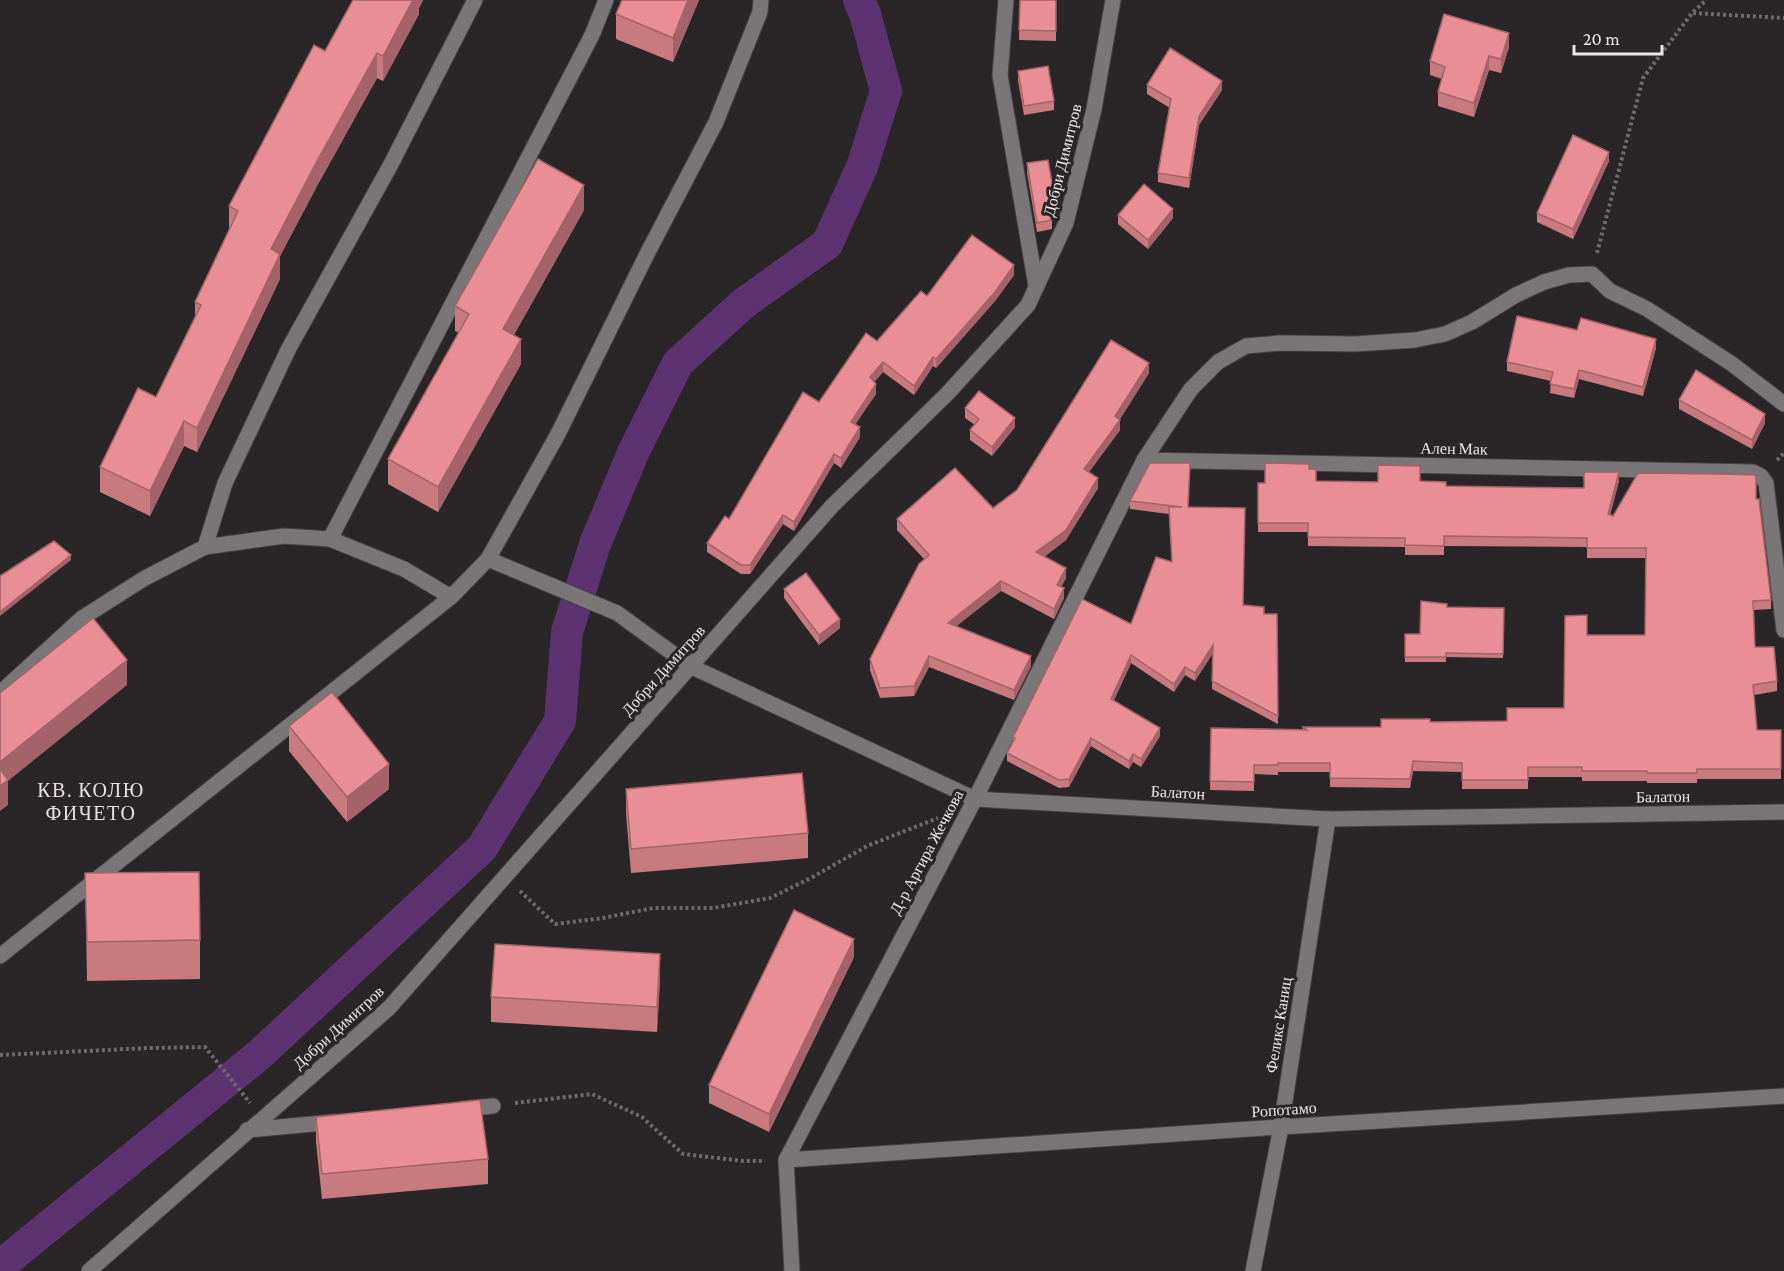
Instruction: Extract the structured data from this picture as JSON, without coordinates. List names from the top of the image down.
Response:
{
  "streets": {
    "street": [
      "Добри Димитров",
      "Ален Мак",
      "Балатон",
      "Д-р Аргира Жечкова",
      "Феликс Каниц",
      "Ропотамо"
    ]
  },
  "crossings": [
    ["Добри Димитров", "Балатон"],
    ["Ален Мак", "Д-р Аргира Жечкова"],
    ["Балатон", "Д-р Аргира Жечкова"],
    ["Балатон", "Феликс Каниц"],
    ["Д-р Аргира Жечкова", "Ропотамо"],
    ["Феликс Каниц", "Ропотамо"]
  ],
  "districts": ["КВ. КОЛЮ ФИЧЕТО"],
  "scale_bar": "20 m"
}
